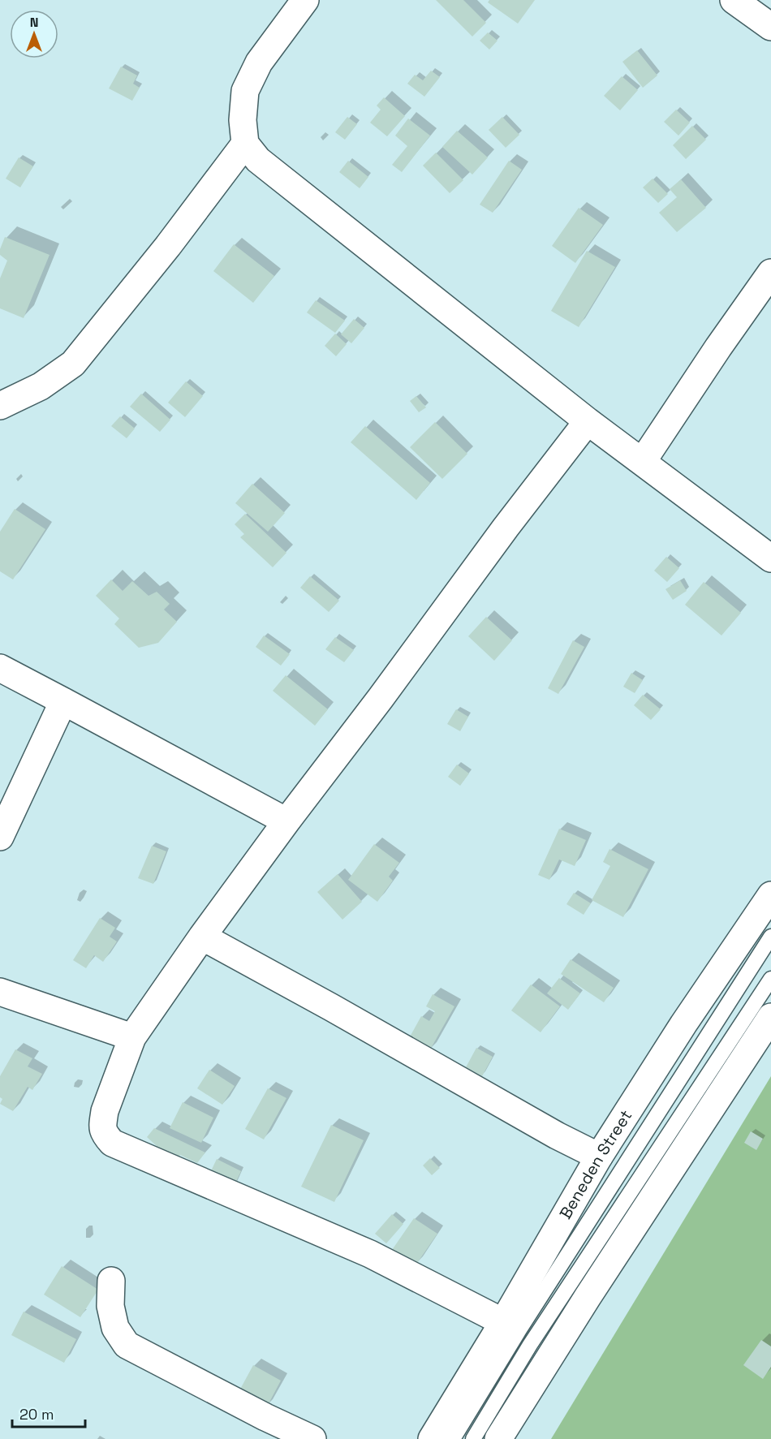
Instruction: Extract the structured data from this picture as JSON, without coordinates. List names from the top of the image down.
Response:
{
  "streets": {
    "street": ["Beneden Street"]
  },
  "scale_bar": "20 m",
  "north": "top"
}
